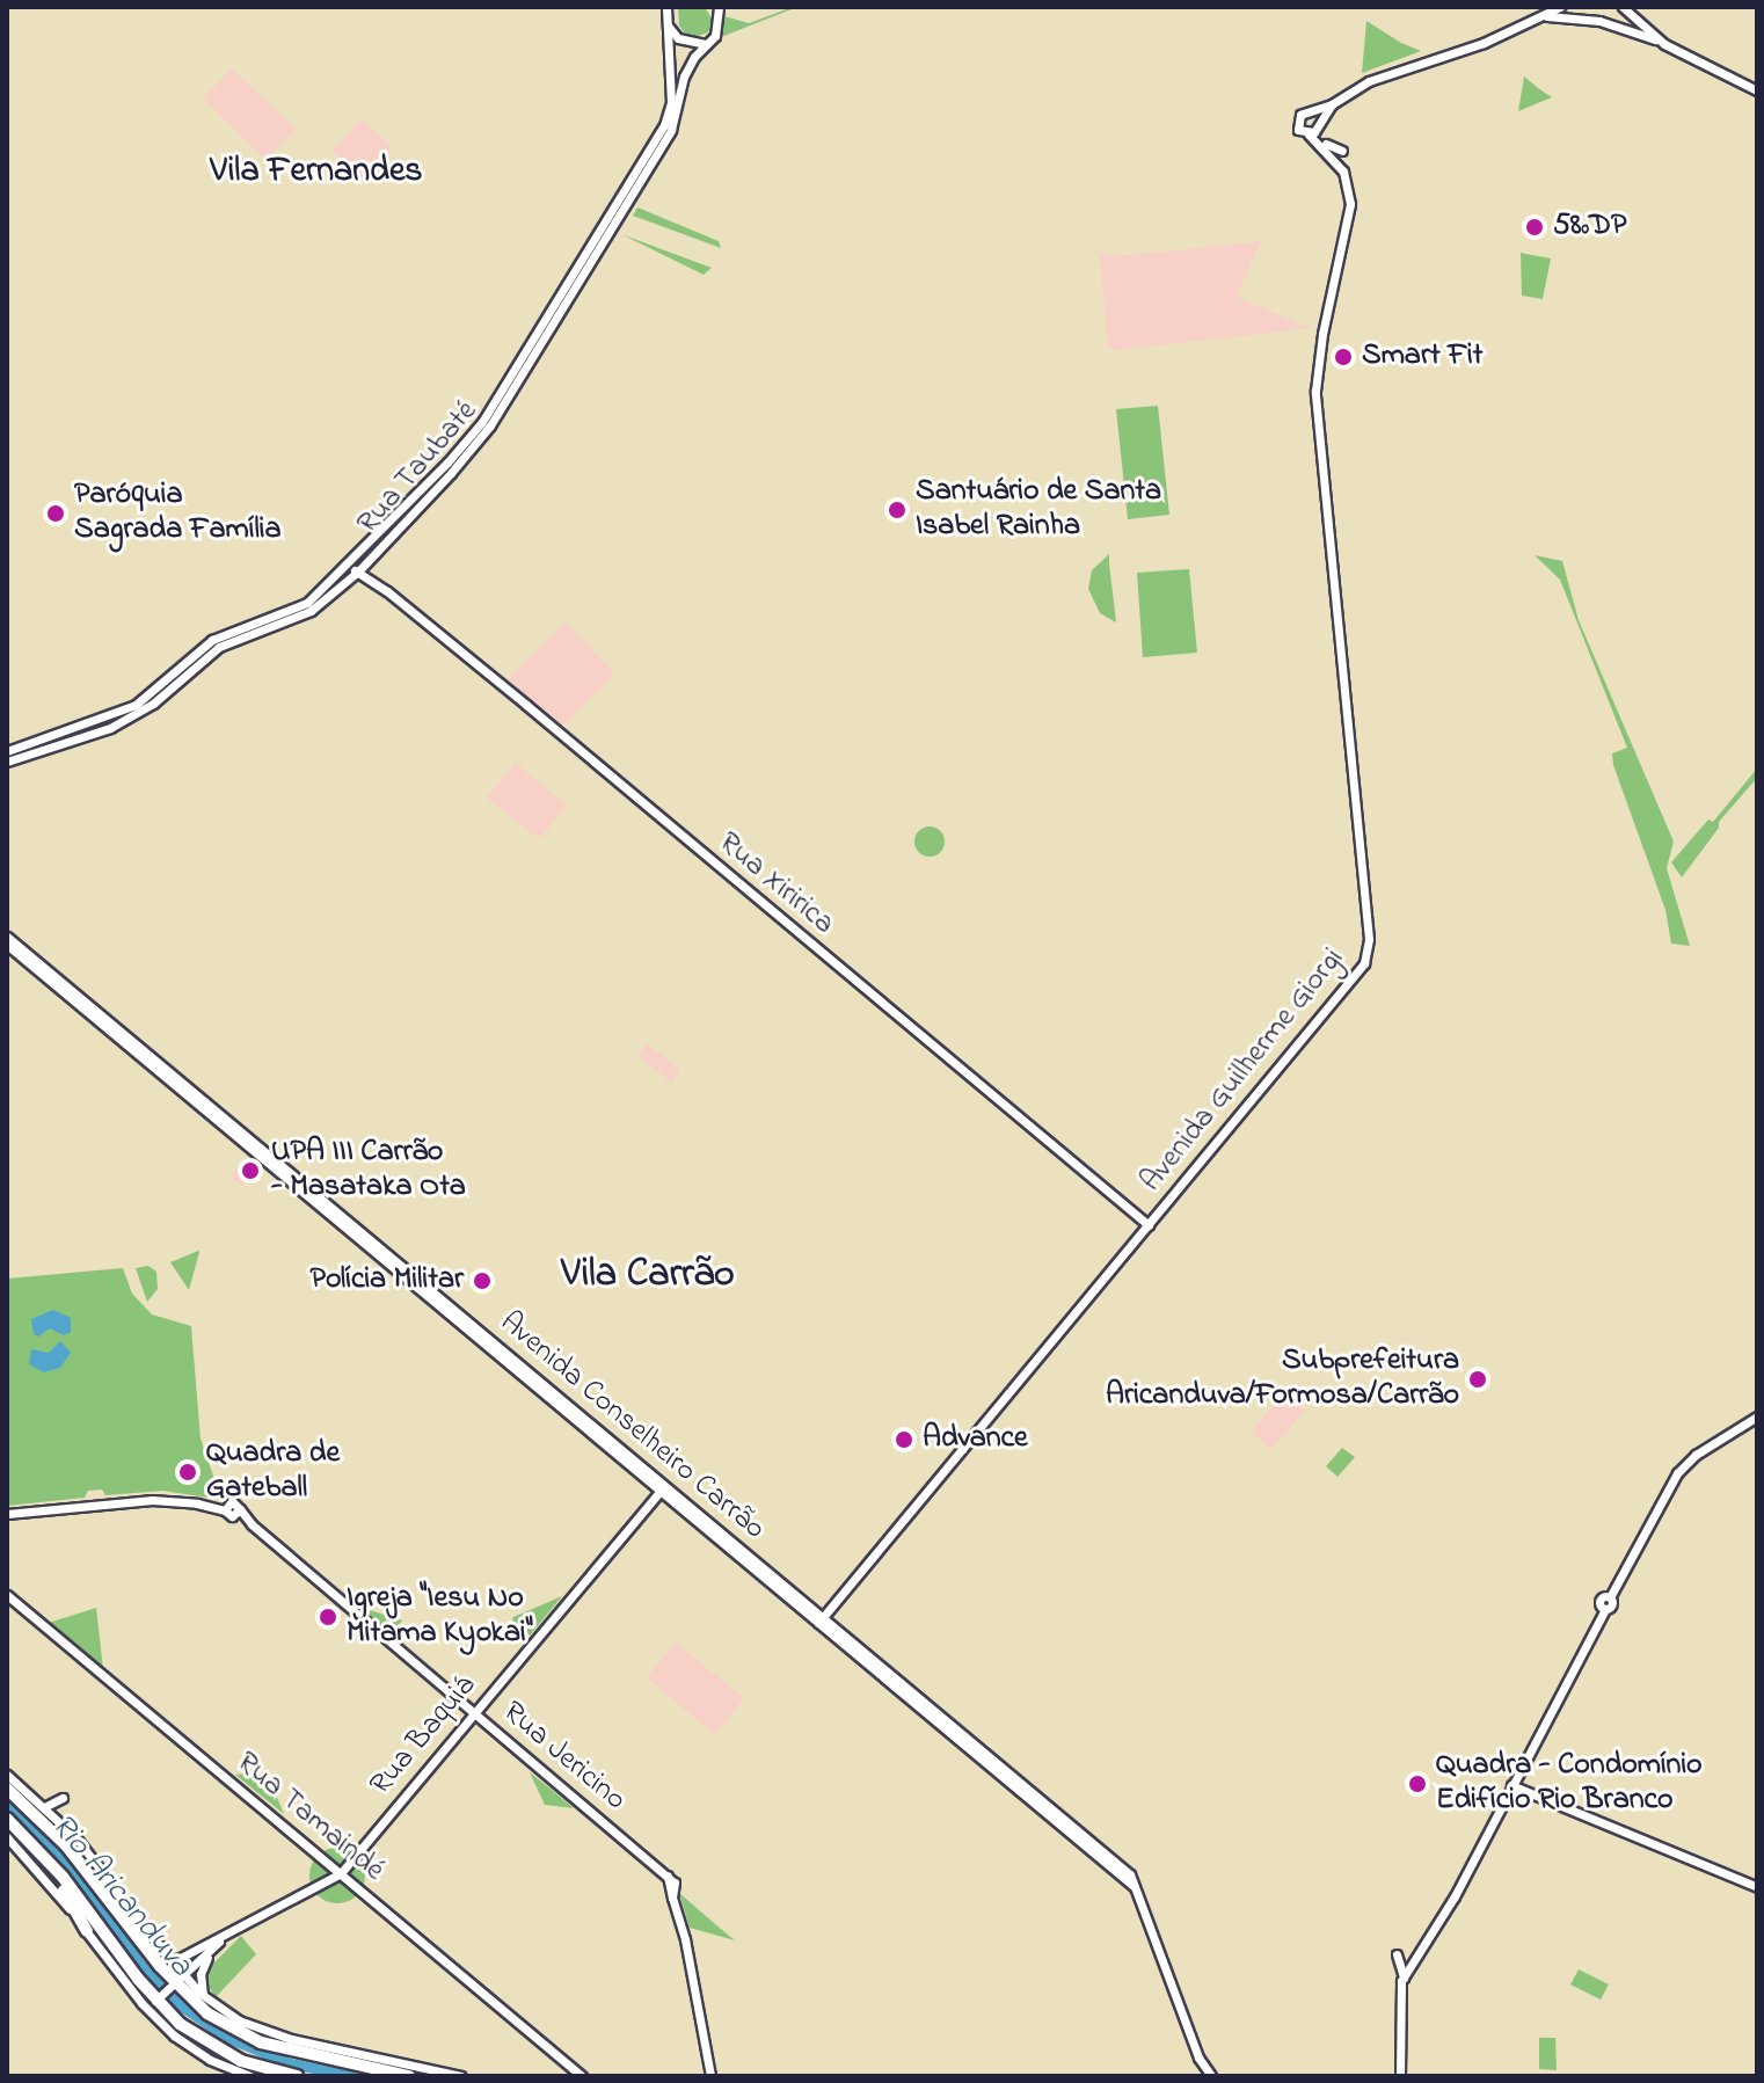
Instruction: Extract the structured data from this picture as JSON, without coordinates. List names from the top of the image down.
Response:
{
  "streets": {
    "street": [
      "Rua Taubaté",
      "Rua Xiririca",
      "Avenida Guilherme Giorgi",
      "Avenida Conselheiro Carrão",
      "Rua Baquiá",
      "Rua Jericino",
      "Rua Tamaindé"
    ]
  },
  "crossings": [
    ["Rua Taubaté", "Rua Xiririca"],
    ["Rua Xiririca", "Avenida Guilherme Giorgi"],
    ["Avenida Guilherme Giorgi", "Avenida Conselheiro Carrão"],
    ["Avenida Conselheiro Carrão", "Rua Baquiá"],
    ["Rua Baquiá", "Rua Jericino"],
    ["Rua Baquiá", "Rua Tamaindé"]
  ],
  "districts": ["Vila Fernandes", "Vila Carrão"],
  "water": ["Rio Aricanduva"],
  "places": [
    "58ºDP",
    "Smart Fit",
    "Santuário de Santa Isabel Rainha",
    "Paróquia Sagrada Família",
    "UPA III Carrão - Masataka Ota",
    "Polícia Militar",
    "Subprefeitura Aricanduva/Formosa/Carrão",
    "Advance",
    "Quadra de Gateball",
    "Igreja \"Iesu No Mitama Kyokai\"",
    "Quadra - Condomínio Edifício Rio Branco"
  ]
}
